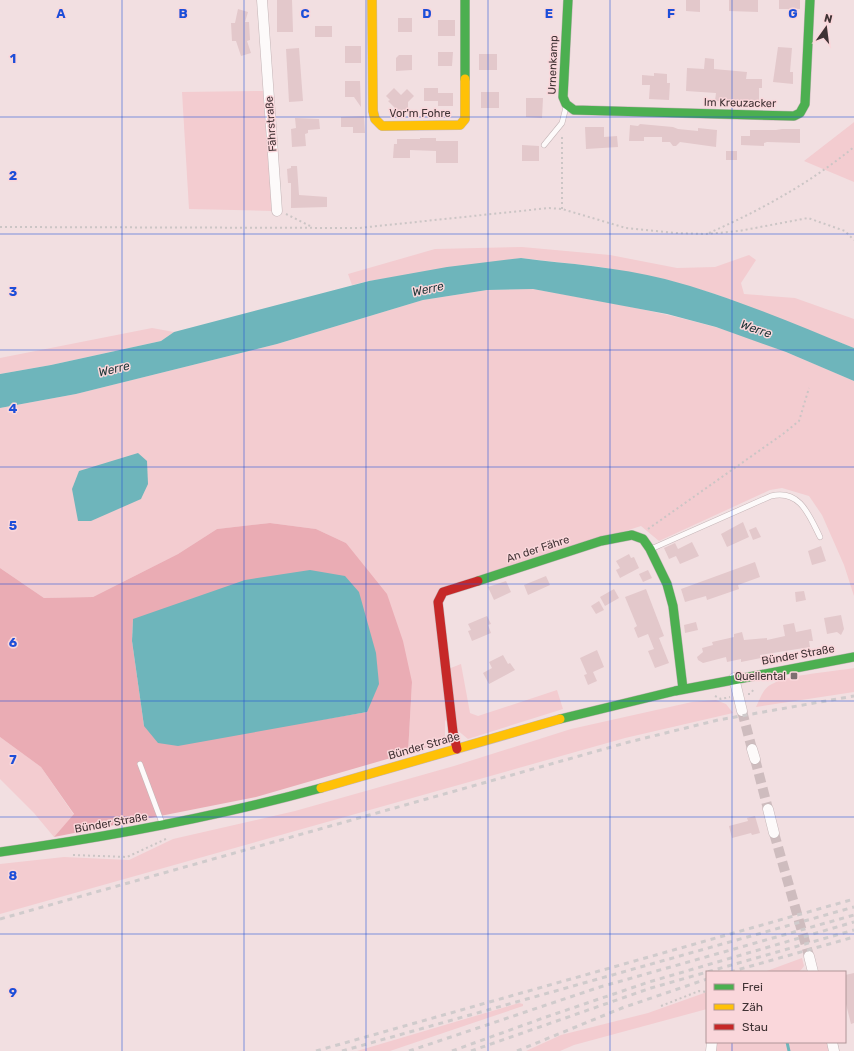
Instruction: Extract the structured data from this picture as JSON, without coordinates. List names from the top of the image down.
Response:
{
  "streets": {
    "street": [
      "Urnenkamp",
      "Im Kreuzacker",
      "Vor'm Fohre",
      "Fährstraße",
      "An der Fähre",
      "Bünder Straße"
    ]
  },
  "crossings": [
    ["Urnenkamp", "Im Kreuzacker"],
    ["An der Fähre", "Bünder Straße"]
  ],
  "water": ["Werre"],
  "places": {
    "transit": ["Quellental"]
  },
  "legend": ["Frei", "Zäh", "Stau"],
  "north": "top",
  "grid": {
    "columns": [
      "A",
      "B",
      "C",
      "D",
      "E",
      "F",
      "G"
    ],
    "rows": [
      "1",
      "2",
      "3",
      "4",
      "5",
      "6",
      "7",
      "8",
      "9"
    ]
  }
}
